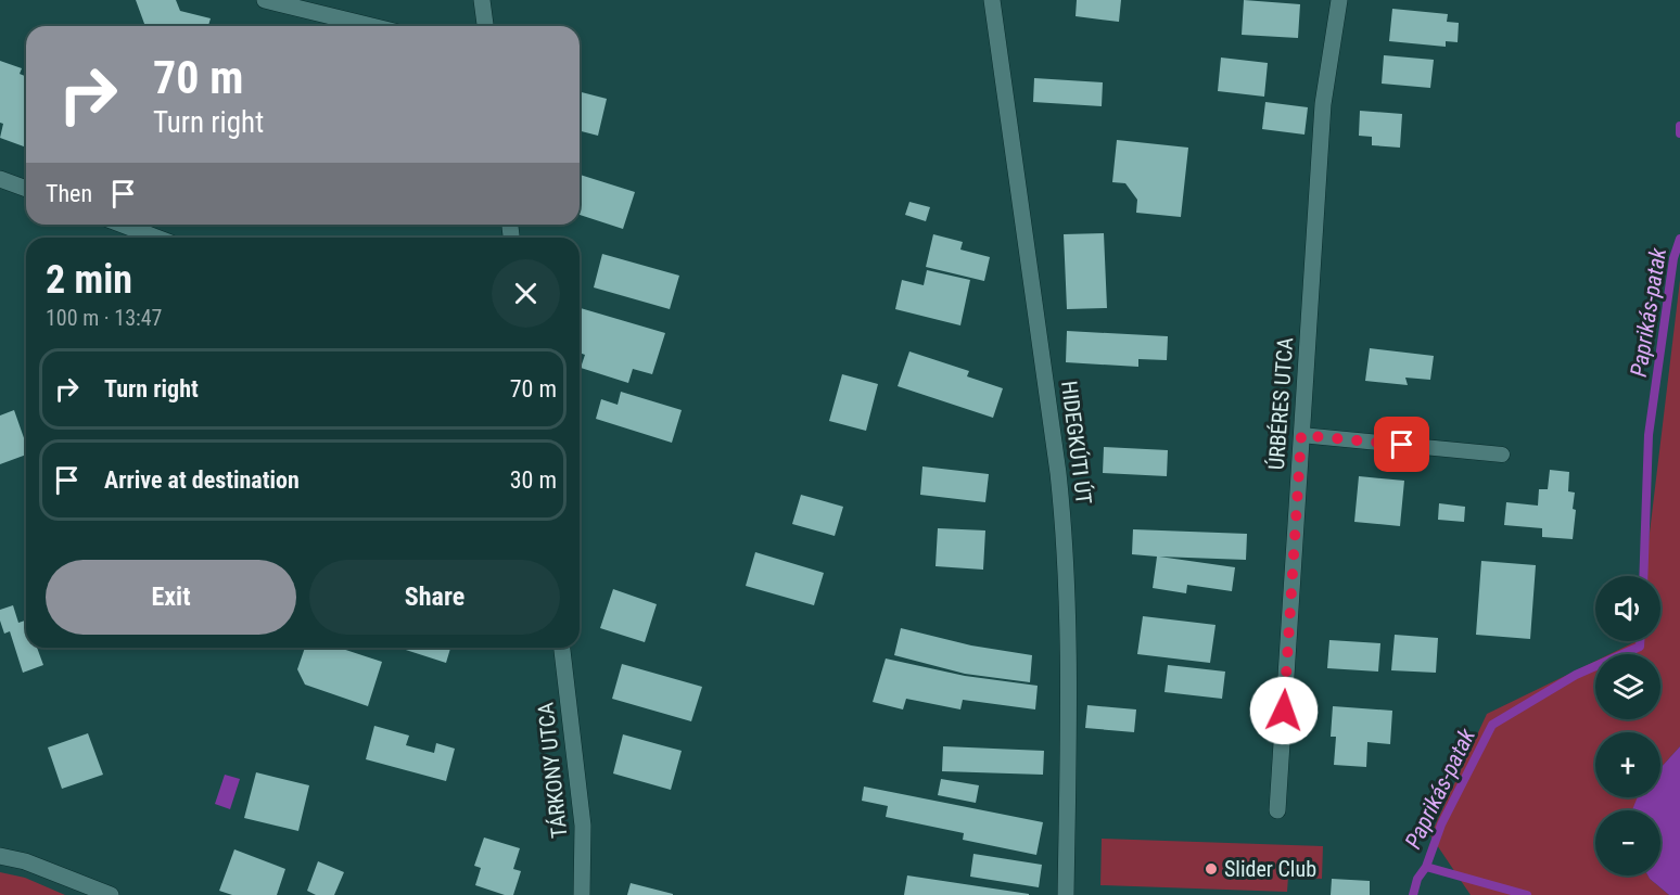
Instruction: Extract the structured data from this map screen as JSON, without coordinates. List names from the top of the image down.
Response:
{
  "streets": {
    "street": ["ÚRBÉRES UTCA", "HIDEGKÚTI ÚT", "TÁRKONY UTCA"]
  },
  "water": ["Paprikás-patak"],
  "places": ["Slider Club"],
  "page": {
    "turn": ["70 m", "Turn right"],
    "then": "Then",
    "heading": ["2 min", "100 m · 13:47"],
    "list": [
      {
        "name": "Turn right",
        "value": "70 m"
      },
      {
        "name": "Arrive at destination",
        "value": "30 m"
      }
    ],
    "buttons": ["Exit", "Share"],
    "map_buttons": ["+", "−"]
  }
}
